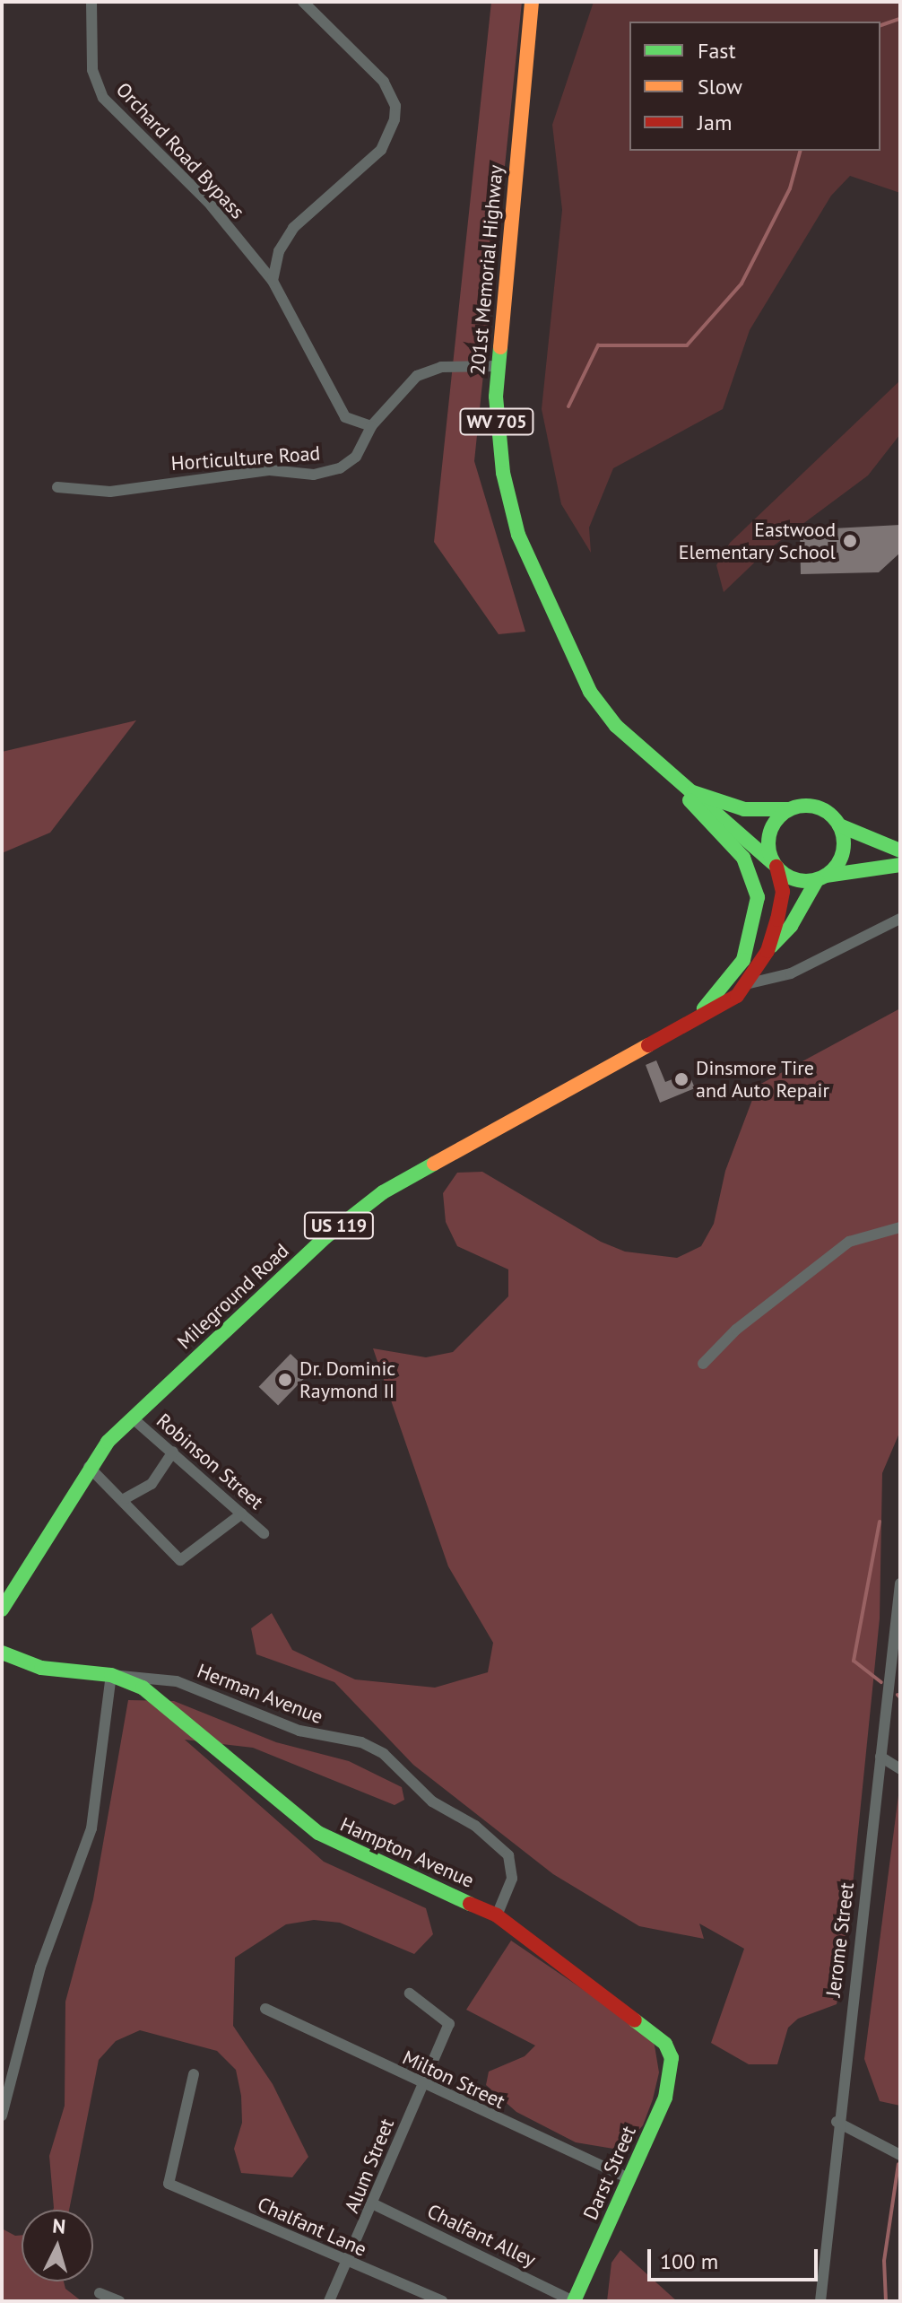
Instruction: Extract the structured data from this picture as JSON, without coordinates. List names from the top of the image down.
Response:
{
  "streets": {
    "main road": [
      "201st Memorial Highway",
      "WV 705",
      "US 119",
      "Mileground Road",
      "Hampton Avenue",
      "Darst Street"
    ],
    "street": [
      "Orchard Road Bypass",
      "Horticulture Road",
      "Robinson Street",
      "Herman Avenue",
      "Jerome Street",
      "Milton Street",
      "Alum Street",
      "Chalfant Lane",
      "Chalfant Alley"
    ]
  },
  "crossings": [
    ["Orchard Road Bypass", "Horticulture Road"],
    ["201st Memorial Highway", "Mileground Road"],
    ["Mileground Road", "Robinson Street"],
    ["Herman Avenue", "Hampton Avenue"],
    ["Hampton Avenue", "Darst Street"],
    ["Milton Street", "Alum Street"],
    ["Milton Street", "Darst Street"],
    ["Alum Street", "Chalfant Lane"],
    ["Alum Street", "Chalfant Alley"],
    ["Darst Street", "Chalfant Alley"]
  ],
  "places": ["Eastwood Elementary School", "Dinsmore Tire and Auto Repair", "Dr. Dominic Raymond II"],
  "legend": ["Fast", "Slow", "Jam"],
  "scale_bar": "100 m",
  "north": "top"
}
